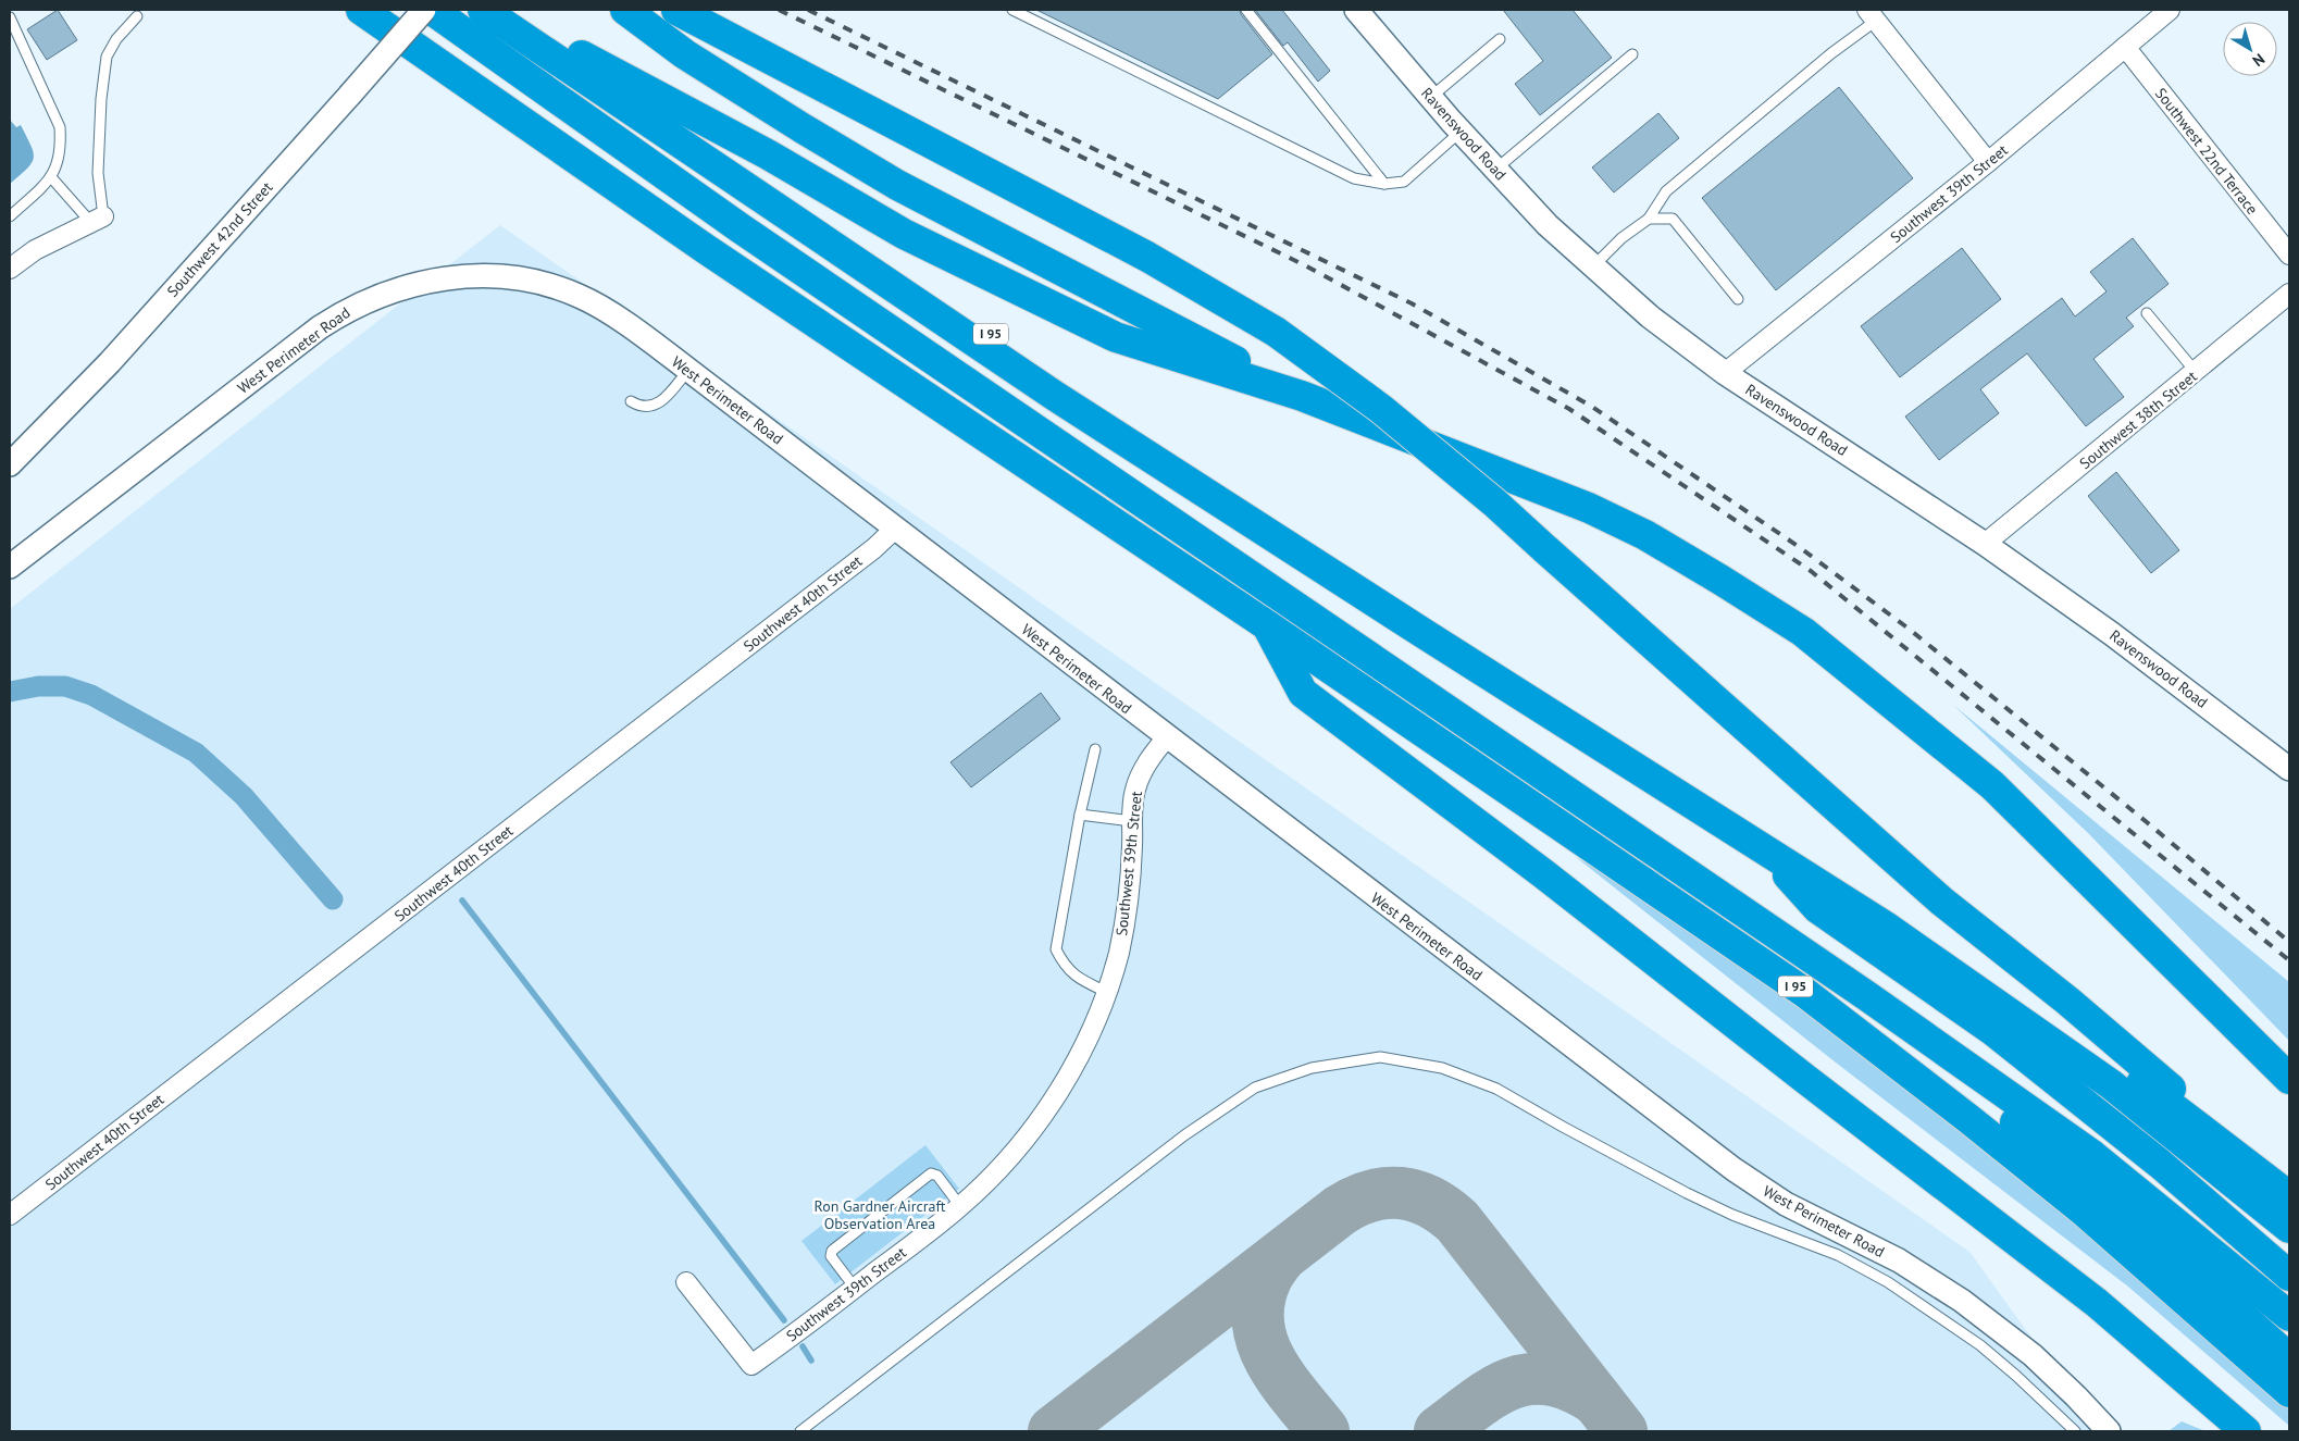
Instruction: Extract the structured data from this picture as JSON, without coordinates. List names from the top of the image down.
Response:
{
  "streets": {
    "highway": ["I 95"],
    "street": [
      "Ravenswood Road",
      "Southwest 22nd Terrace",
      "Southwest 39th Street",
      "Southwest 42nd Street",
      "West Perimeter Road",
      "Southwest 38th Street",
      "Southwest 40th Street"
    ]
  },
  "crossings": [
    ["Ravenswood Road", "Southwest 39th Street"],
    ["Ravenswood Road", "Southwest 38th Street"],
    ["Southwest 22nd Terrace", "Southwest 39th Street"],
    ["Southwest 39th Street", "West Perimeter Road"],
    ["West Perimeter Road", "Southwest 40th Street"]
  ],
  "parks": ["Ron Gardner Aircraft Observation Area"],
  "north": "bottom right"
}
